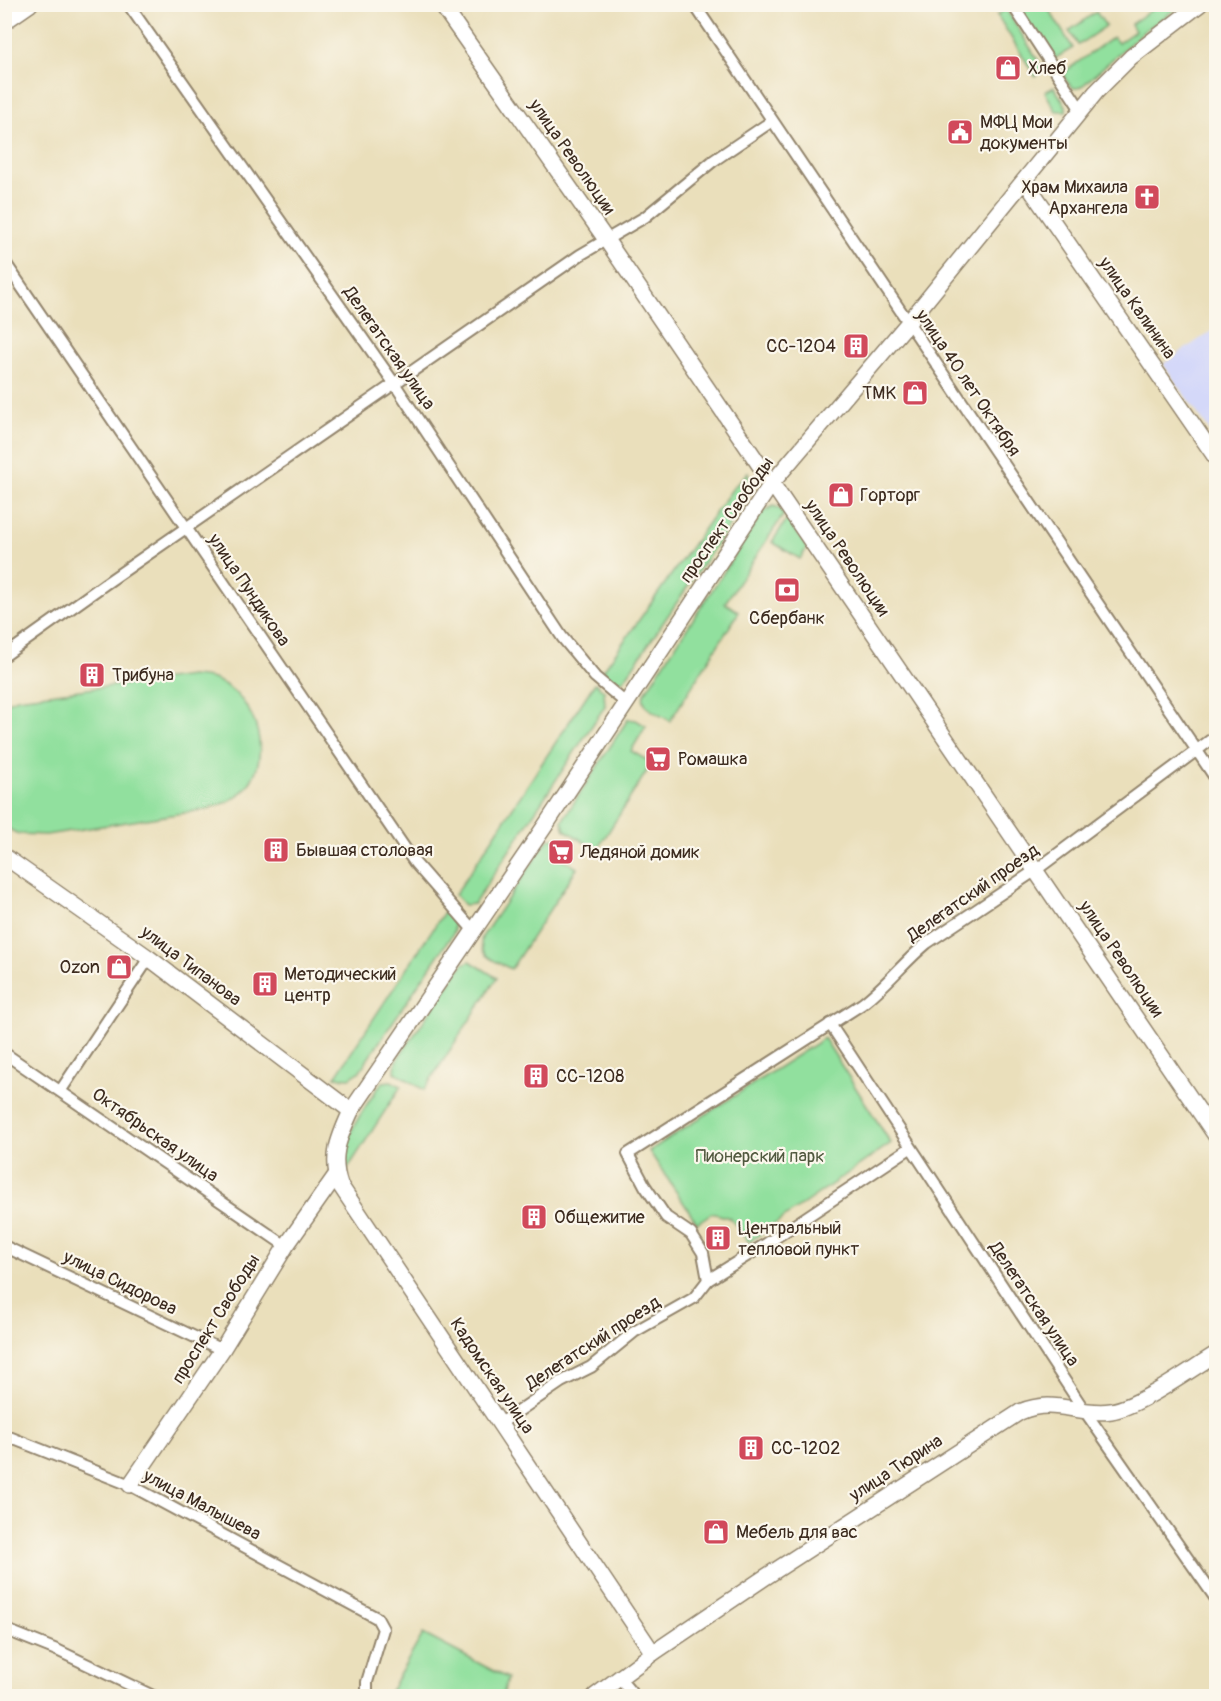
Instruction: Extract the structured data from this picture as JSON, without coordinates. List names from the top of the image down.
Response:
{
  "streets": {
    "street": [
      "улица Революции",
      "улица Калинина",
      "Делегатская улица",
      "улица 40 лет Октября",
      "проспект Свободы",
      "улица Пундикова",
      "Делегатский проезд",
      "улица Типанова",
      "Октябрьская улица",
      "улица Сидорова",
      "Кадомская улица",
      "улица Тюрина",
      "улица Малышева"
    ]
  },
  "crossings": [
    ["улица Революции", "проспект Свободы"],
    ["улица Революции", "Делегатский проезд"],
    ["улица Калинина", "проспект Свободы"],
    ["Делегатская улица", "проспект Свободы"],
    ["Делегатская улица", "Делегатский проезд"],
    ["Делегатская улица", "улица Тюрина"],
    ["улица 40 лет Октября", "проспект Свободы"],
    ["улица 40 лет Октября", "Делегатский проезд"],
    ["проспект Свободы", "улица Пундикова"],
    ["проспект Свободы", "улица Типанова"],
    ["проспект Свободы", "Октябрьская улица"],
    ["проспект Свободы", "улица Сидорова"],
    ["проспект Свободы", "Кадомская улица"],
    ["проспект Свободы", "улица Малышева"],
    ["Делегатский проезд", "Кадомская улица"],
    ["улица Типанова", "Кадомская улица"],
    ["Кадомская улица", "улица Тюрина"]
  ],
  "parks": ["Пионерский парк"],
  "places": {
    "shop": [
      "Хлеб",
      "TMK",
      "Горторг",
      "Ozon",
      "Мебель для вас"
    ],
    "public building": ["МФЦ Мои документы"],
    "church": ["Храм Михаила Архангела"],
    "building": [
      "СС-1204",
      "Трибуна",
      "Бывшая столовая",
      "Методический центр",
      "СС-1208",
      "Общежитие",
      "Центральный тепловой пункт",
      "СС-1202"
    ],
    "bank": ["Сбербанк"],
    "supermarket": ["Ромашка", "Ледяной домик"]
  }
}
